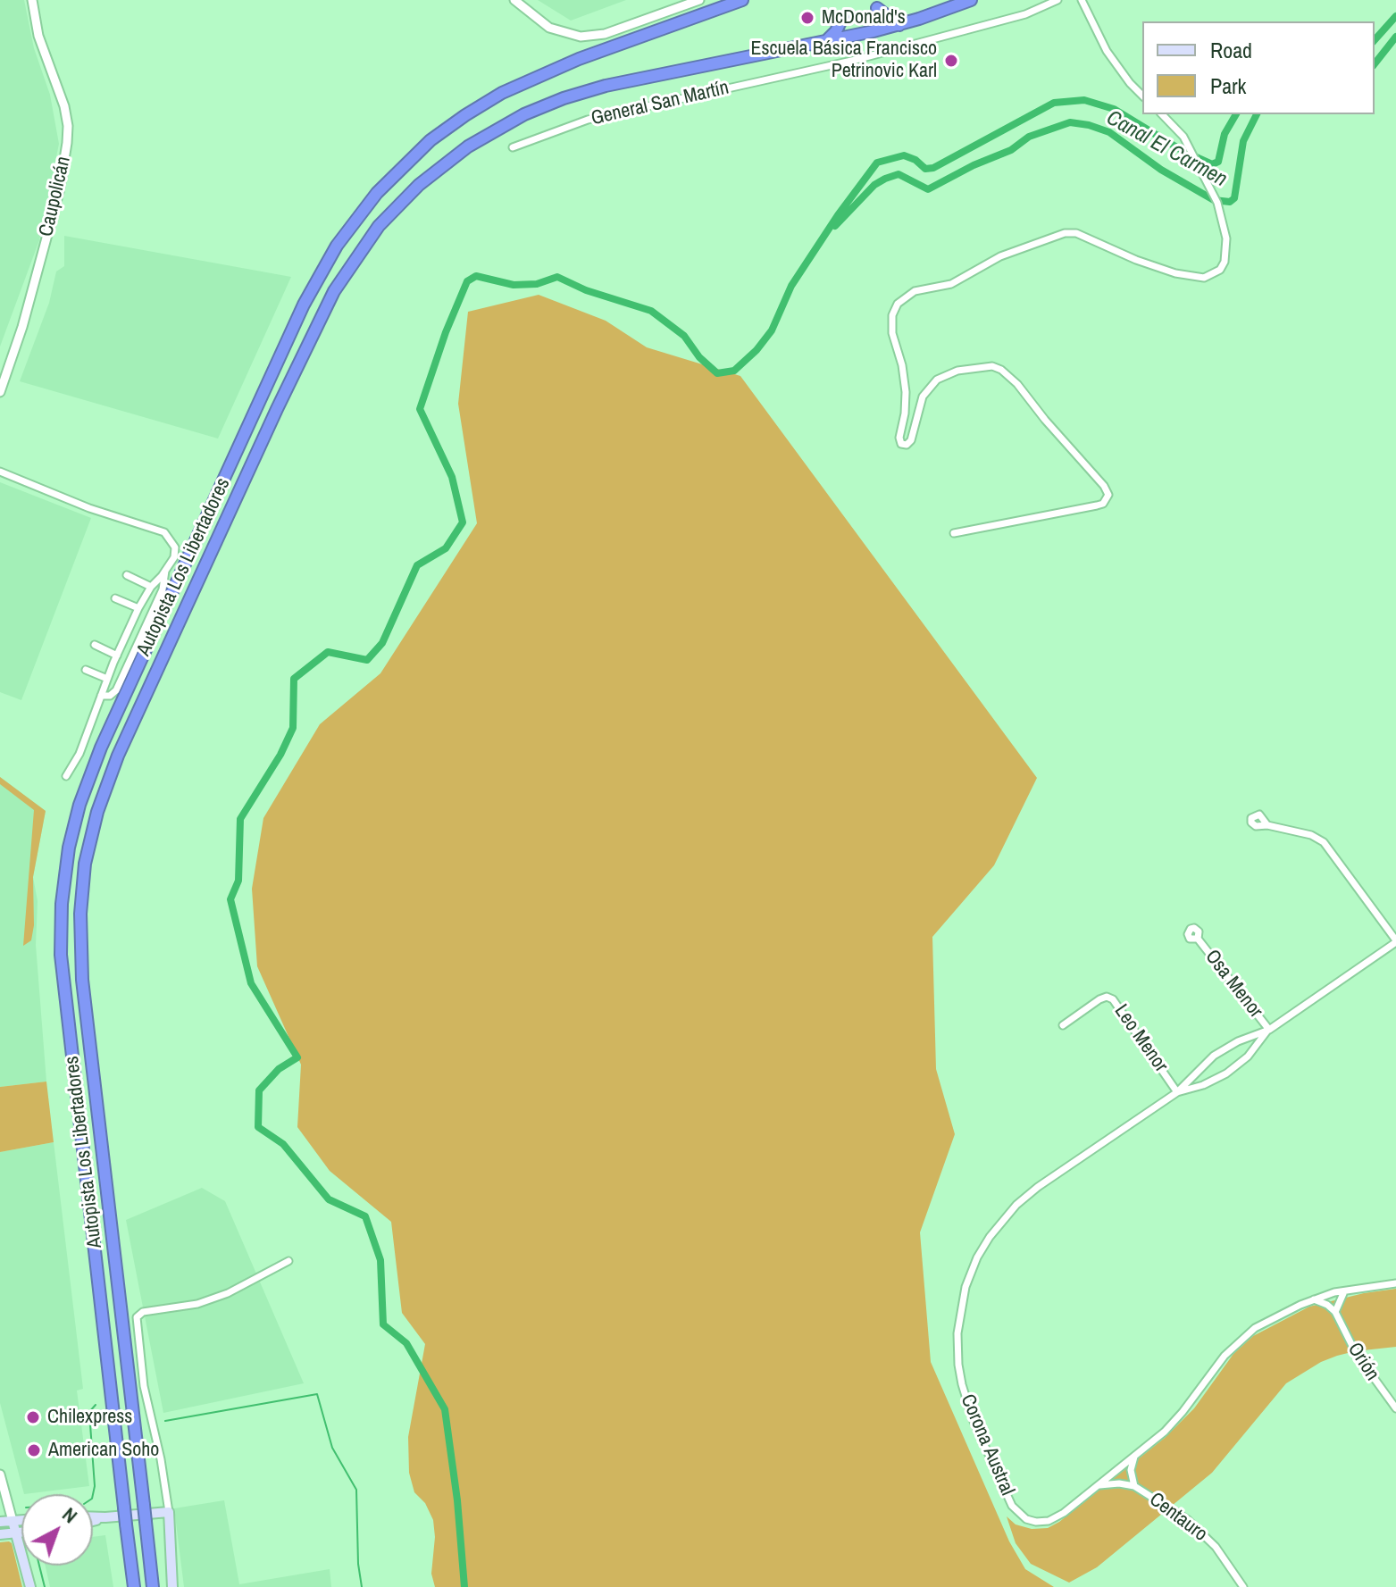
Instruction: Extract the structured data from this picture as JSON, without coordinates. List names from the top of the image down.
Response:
{
  "streets": {
    "highway": ["Autopista Los Libertadores"],
    "street": [
      "General San Martín",
      "Caupolicán",
      "Osa Menor",
      "Leo Menor",
      "Orión",
      "Corona Austral",
      "Centauro"
    ]
  },
  "crossings": [
    ["Osa Menor", "Corona Austral"],
    ["Leo Menor", "Corona Austral"],
    ["Corona Austral", "Centauro"]
  ],
  "water": ["Canal El Carmen"],
  "places": [
    "McDonald's",
    "Escuela Básica Francisco Petrinovic Karl",
    "Chilexpress",
    "American Soho"
  ],
  "legend": ["Road", "Park"],
  "north": "top right"
}
